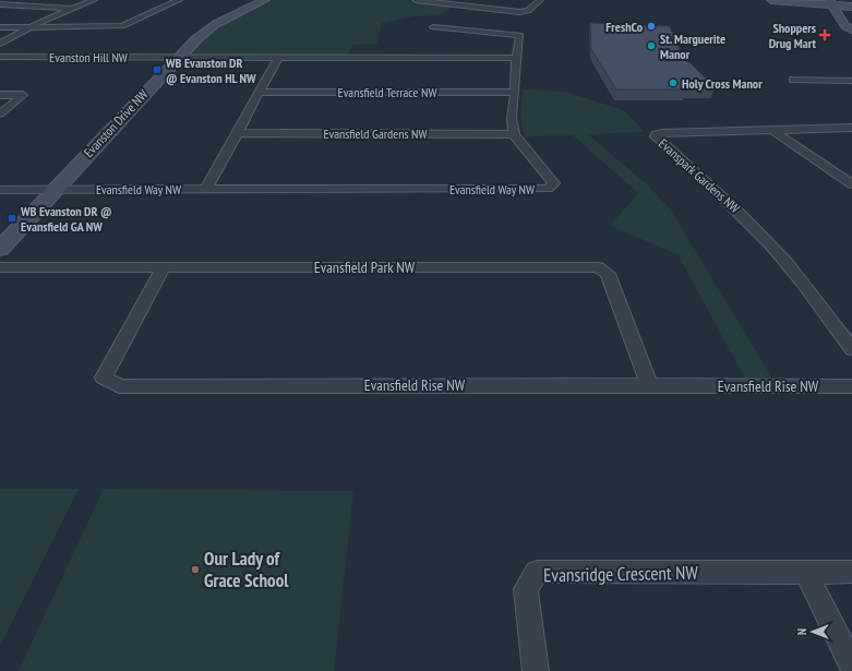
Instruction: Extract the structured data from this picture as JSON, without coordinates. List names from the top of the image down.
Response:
{
  "streets": {
    "street": [
      "Evanston Hill NW",
      "Evansfield Terrace NW",
      "Evanston Drive NW",
      "Evansfield Gardens NW",
      "Evanspark Gardens NW",
      "Evansfield Way NW",
      "Evansfield Park NW",
      "Evansfield Rise NW",
      "Evansridge Crescent NW"
    ]
  },
  "crossings": [
    ["Evanston Hill NW", "Evanston Drive NW"],
    ["Evanston Drive NW", "Evansfield Way NW"],
    ["Evansfield Gardens NW", "Evansfield Way NW"],
    ["Evansfield Park NW", "Evansfield Rise NW"]
  ],
  "places": {
    "other": [
      "FreshCo",
      "St. Marguerite Manor",
      "Holy Cross Manor",
      "Our Lady of Grace School"
    ],
    "health": ["Shoppers Drug Mart"],
    "transit": ["WB Evanston DR @ Evanston HL NW", "WB Evanston DR @ Evansfield GA NW"]
  },
  "north": "left"
}
